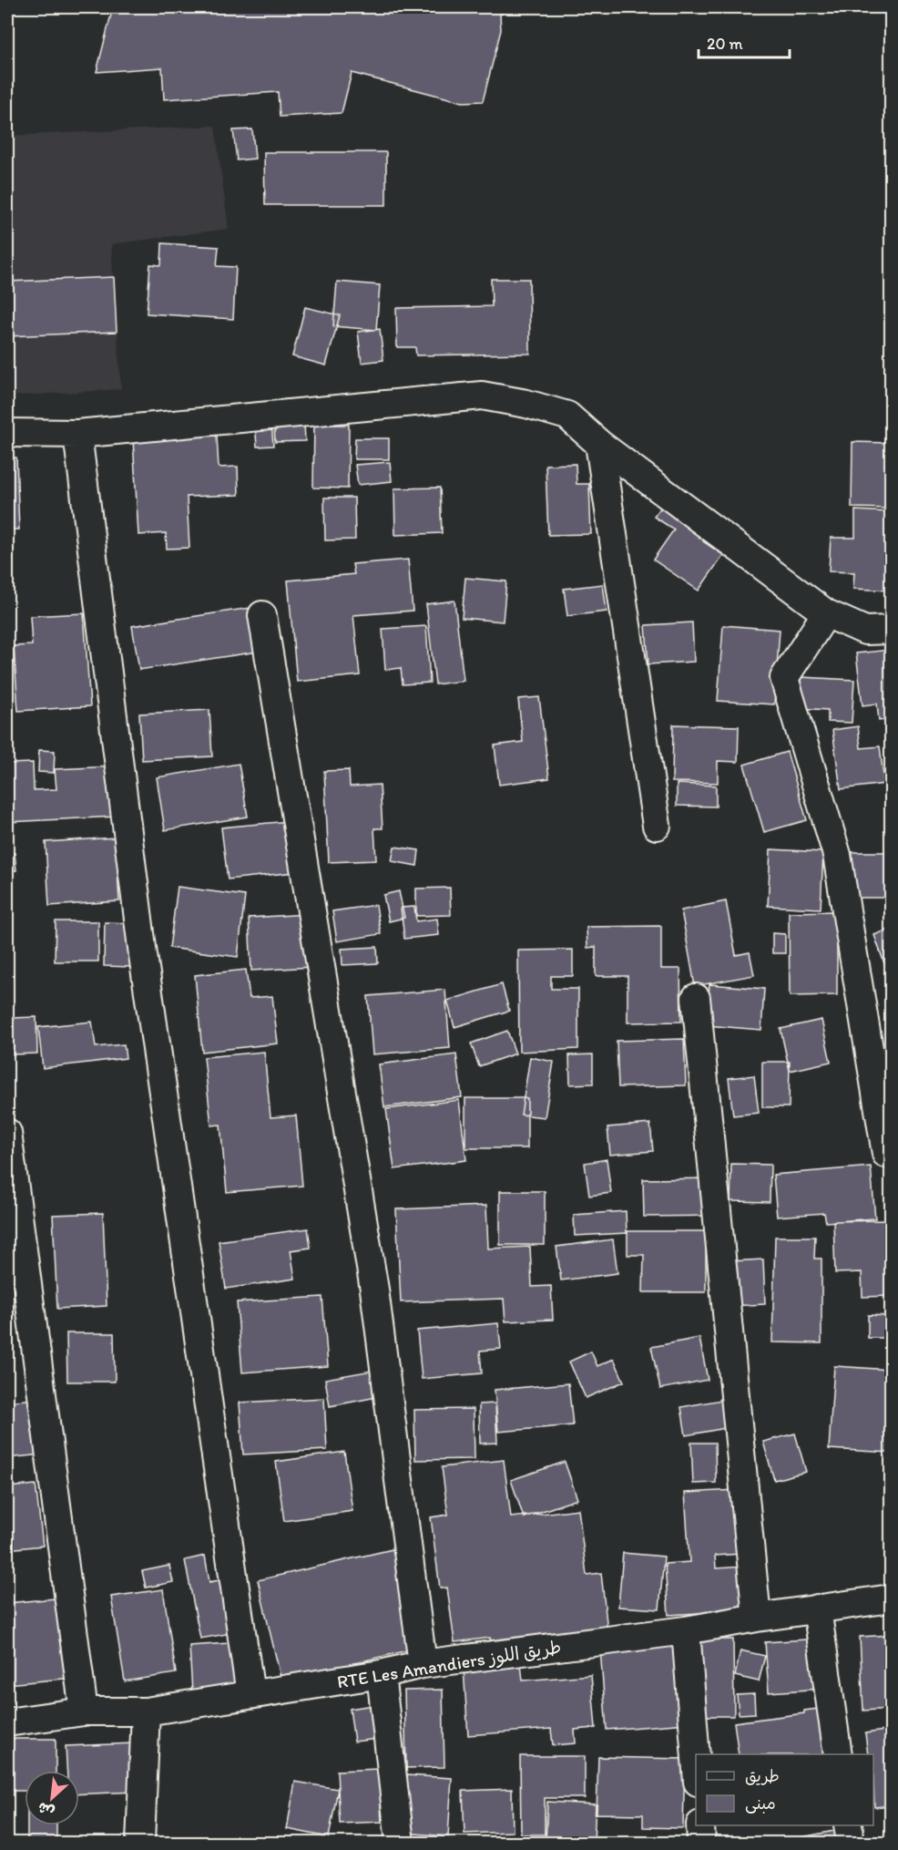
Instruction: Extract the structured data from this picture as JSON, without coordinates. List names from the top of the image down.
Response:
{
  "streets": {
    "street": ["RTE Les Amandiers طريق اللوز"]
  },
  "legend": ["طريق", "مبنى"],
  "scale_bar": "20 m",
  "north": "bottom left"
}
